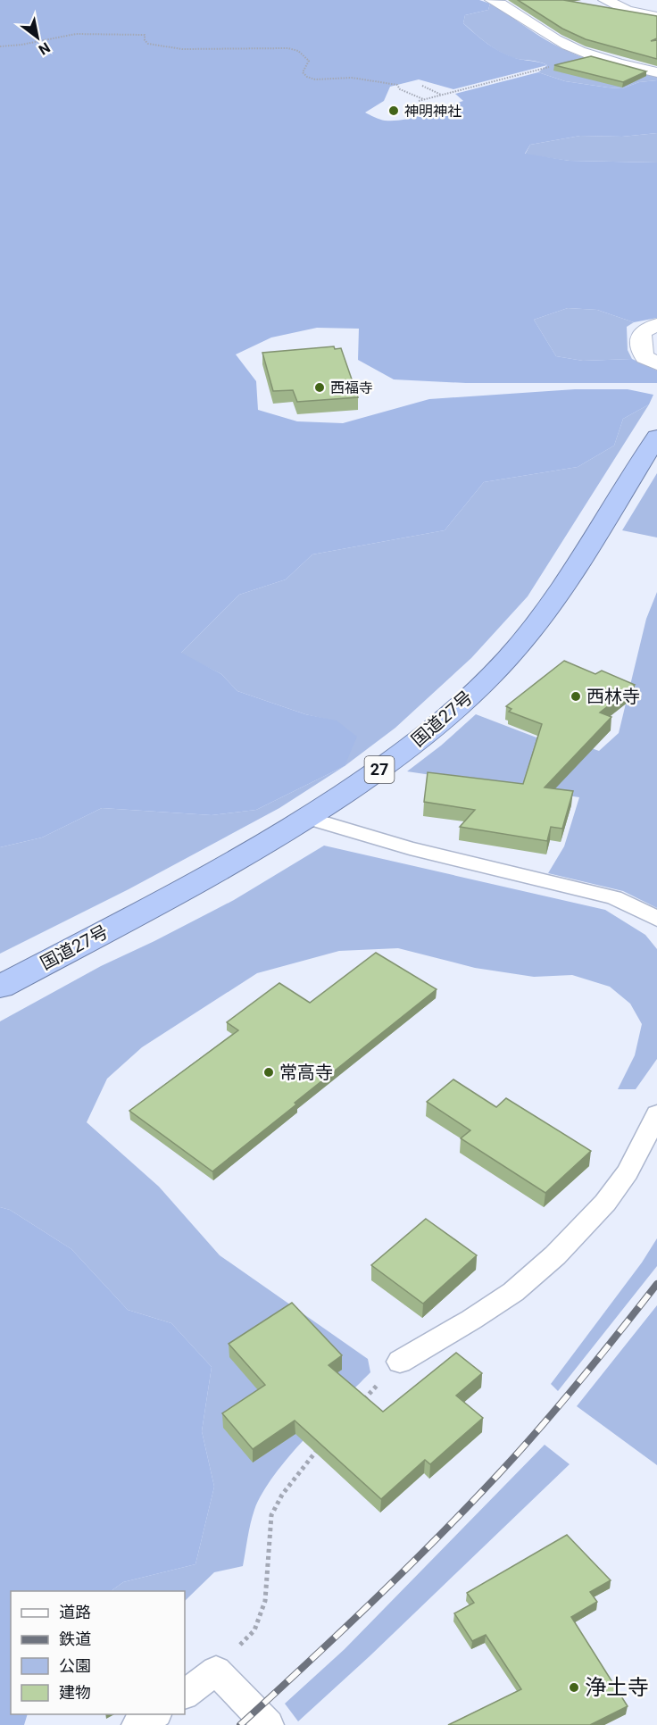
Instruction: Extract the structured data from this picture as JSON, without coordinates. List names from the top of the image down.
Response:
{
  "streets": {
    "highway": ["国道27号", "27"]
  },
  "places": [
    "神明神社",
    "西福寺",
    "西林寺",
    "常高寺",
    "浄土寺"
  ],
  "legend": [
    "道路",
    "鉄道",
    "公園",
    "建物"
  ],
  "north": "bottom right"
}
